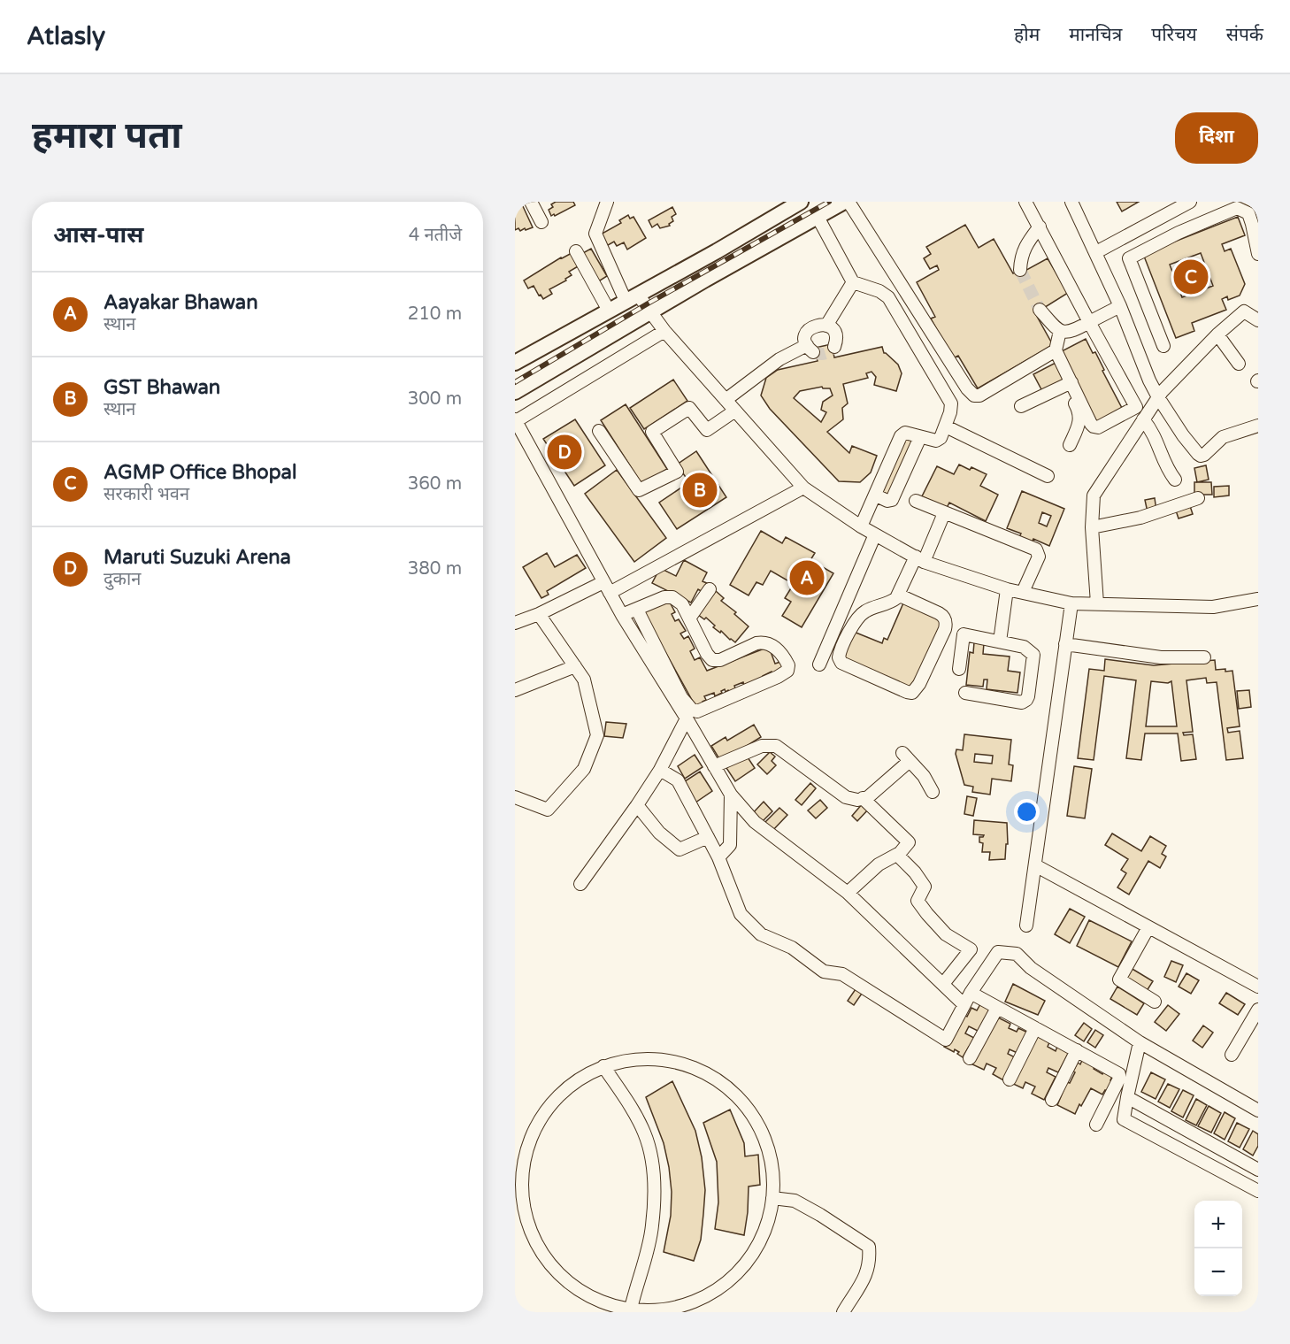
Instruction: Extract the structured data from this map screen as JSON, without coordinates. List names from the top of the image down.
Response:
{
  "page": {
    "header": "Atlasly",
    "nav": [
      "होम",
      "मानचित्र",
      "परिचय",
      "संपर्क"
    ],
    "buttons": "दिशा",
    "title": "हमारा पता",
    "heading": ["आस-पास", "4 नतीजे"],
    "pins": [
      "C",
      "D",
      "B",
      "A"
    ],
    "list": [
      {
        "mark": "A",
        "name": "Aayakar Bhawan",
        "note": "स्थान",
        "value": "210 m"
      },
      {
        "mark": "B",
        "name": "GST Bhawan",
        "note": "स्थान",
        "value": "300 m"
      },
      {
        "mark": "C",
        "name": "AGMP Office Bhopal",
        "note": "सरकारी भवन",
        "value": "360 m"
      },
      {
        "mark": "D",
        "name": "Maruti Suzuki Arena",
        "note": "दुकान",
        "value": "380 m"
      }
    ],
    "map_buttons": ["+", "−"]
  }
}
